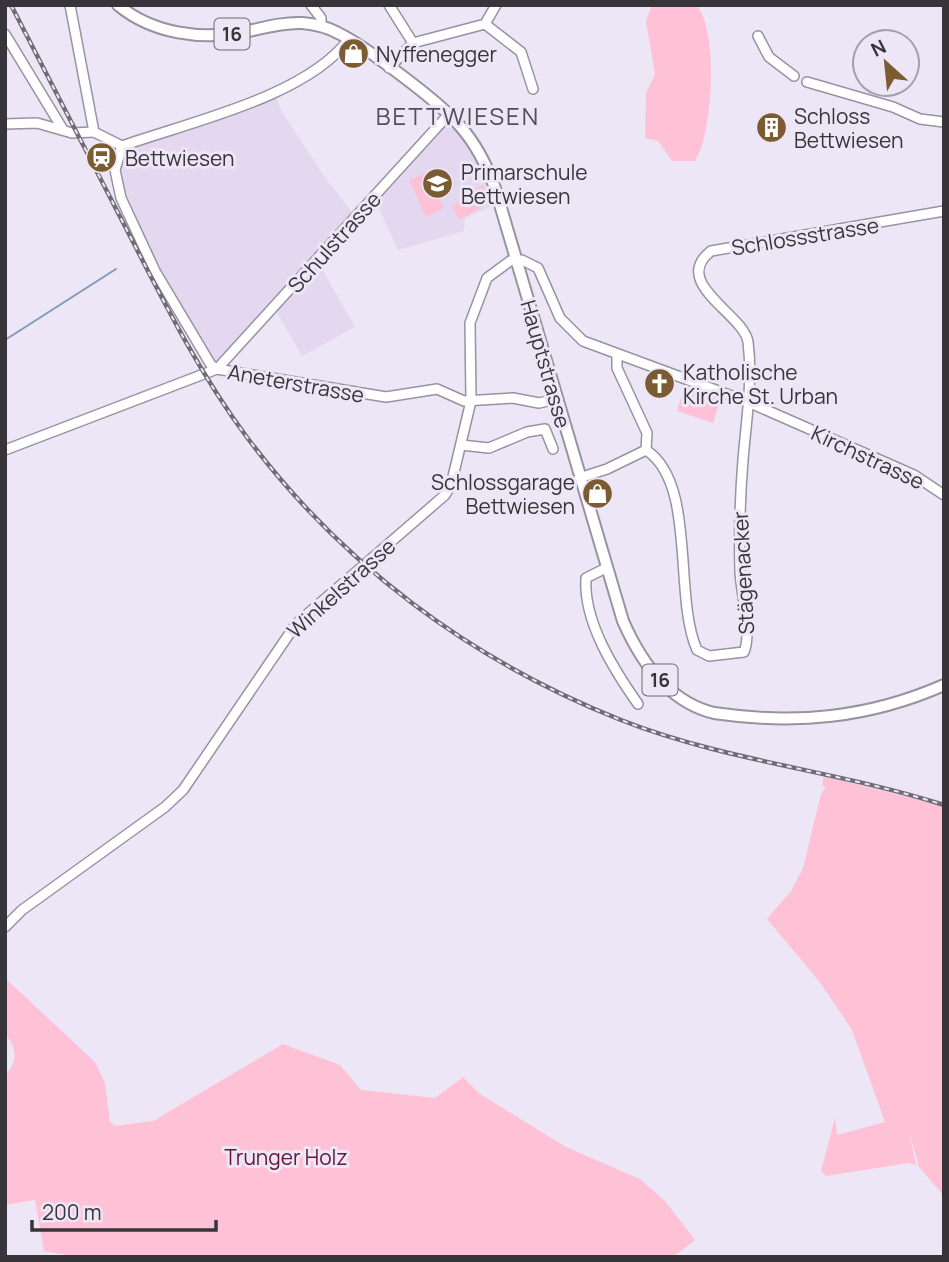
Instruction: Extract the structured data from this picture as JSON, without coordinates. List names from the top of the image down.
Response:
{
  "streets": {
    "main road": ["16", "Hauptstrasse"],
    "street": [
      "Schlossstrasse",
      "Schulstrasse",
      "Aneterstrasse",
      "Kirchstrasse",
      "Stägenacker",
      "Winkelstrasse"
    ]
  },
  "crossings": [
    ["Schlossstrasse", "Kirchstrasse"],
    ["Schlossstrasse", "Stägenacker"],
    ["Schulstrasse", "Hauptstrasse"],
    ["Schulstrasse", "Aneterstrasse"],
    ["Hauptstrasse", "Aneterstrasse"],
    ["Hauptstrasse", "Kirchstrasse"],
    ["Hauptstrasse", "Winkelstrasse"],
    ["Aneterstrasse", "Winkelstrasse"],
    ["Kirchstrasse", "Stägenacker"],
    ["Kirchstrasse", "Winkelstrasse"]
  ],
  "districts": ["BETTWIESEN"],
  "parks": ["Trunger Holz"],
  "places": {
    "shop": ["Nyffenegger", "Schlossgarage Bettwiesen"],
    "building": ["Schloss Bettwiesen"],
    "station": ["Bettwiesen"],
    "school or university": ["Primarschule Bettwiesen"],
    "church": ["Katholische Kirche St. Urban"]
  },
  "scale_bar": "200 m",
  "north": "top left"
}
